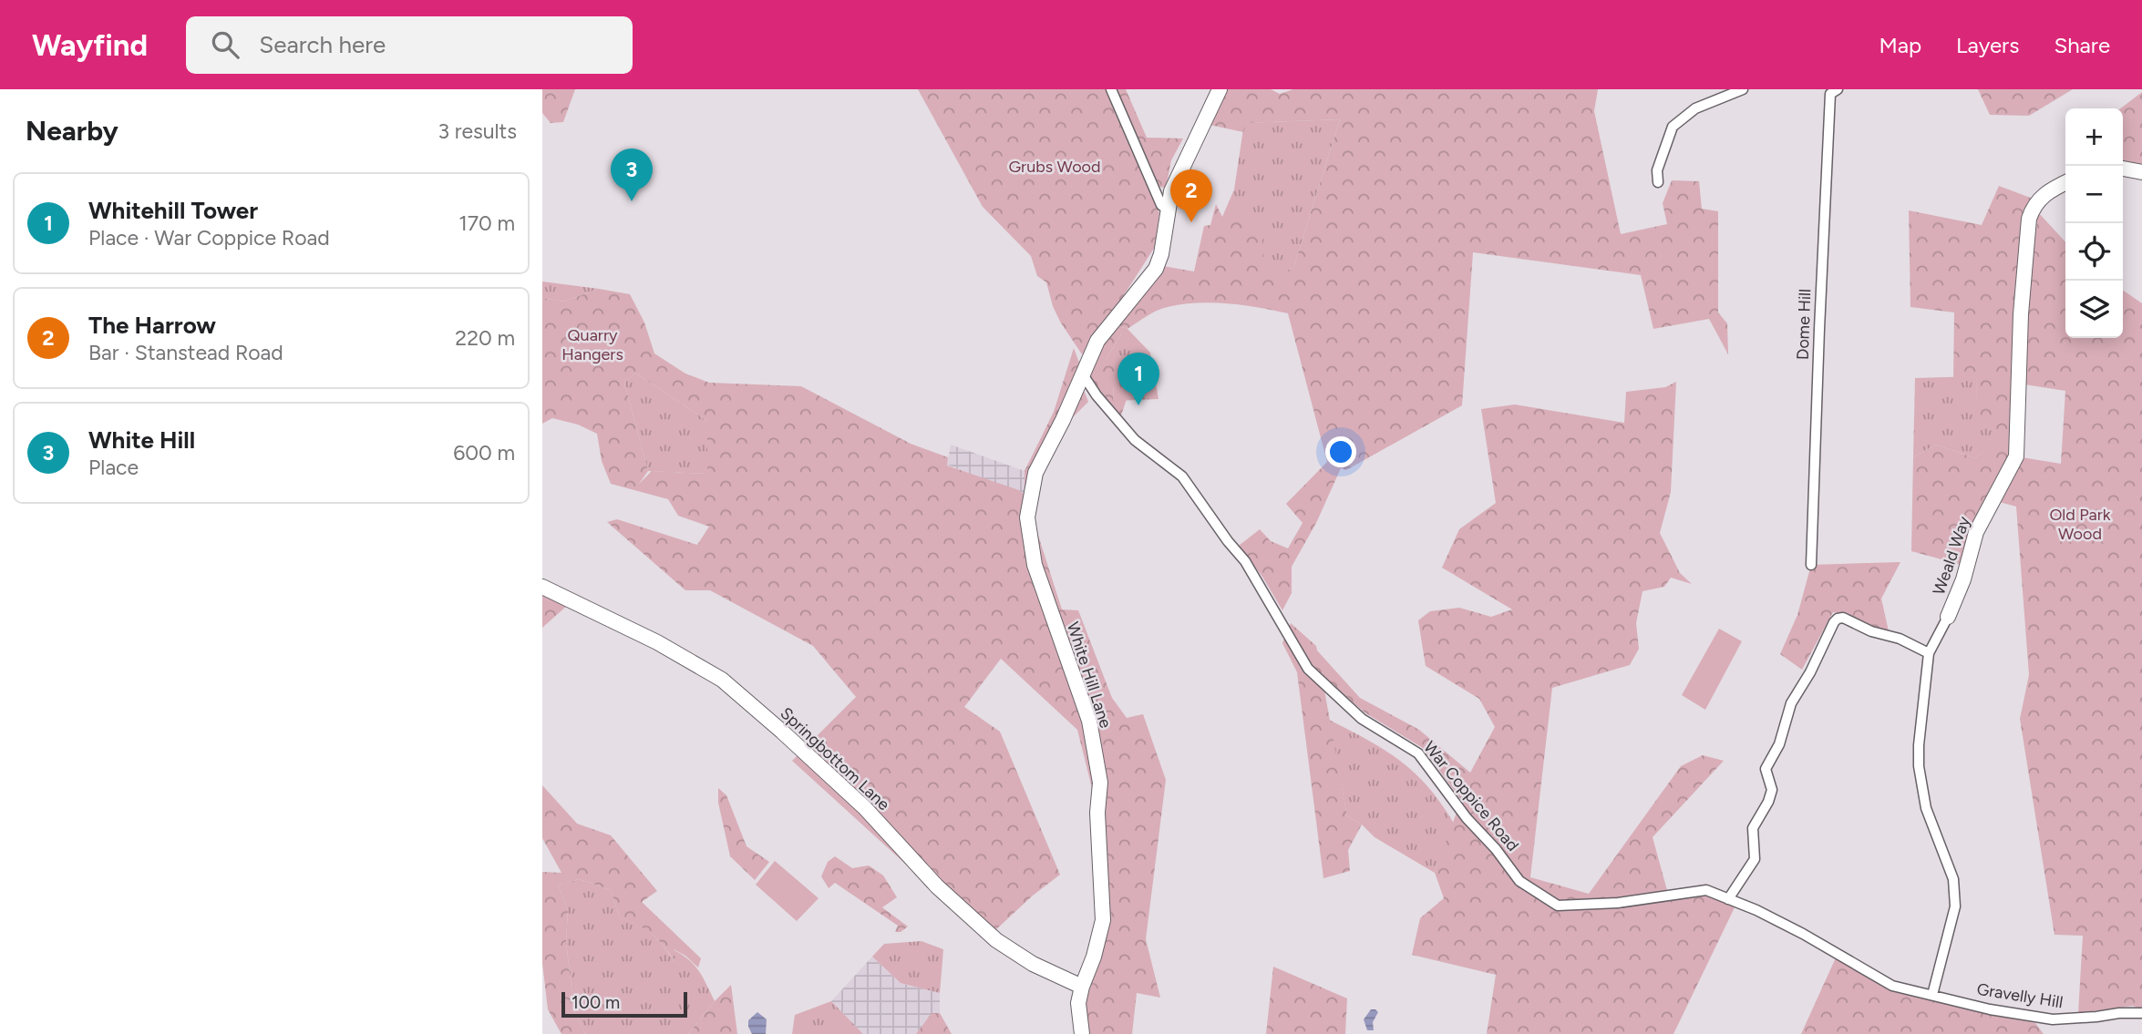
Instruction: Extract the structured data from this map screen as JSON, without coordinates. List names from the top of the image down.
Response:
{
  "streets": {
    "street": [
      "Dome Hill",
      "Weald Way",
      "White Hill Lane",
      "Springbottom Lane",
      "War Coppice Road",
      "Gravelly Hill"
    ]
  },
  "crossings": [
    ["Weald Way", "War Coppice Road"],
    ["Weald Way", "Gravelly Hill"],
    ["White Hill Lane", "Springbottom Lane"],
    ["White Hill Lane", "War Coppice Road"],
    ["War Coppice Road", "Gravelly Hill"]
  ],
  "parks": ["Grubs Wood", "Quarry Hangers", "Old Park Wood"],
  "scale_bar": "100 m",
  "page": {
    "header": "Wayfind",
    "search": "Search here",
    "nav": ["Map", "Layers", "Share"],
    "heading": ["Nearby", "3 results"],
    "map_buttons": ["+", "−"],
    "pins": ["3", "2", "1"],
    "list": [
      {
        "mark": "1",
        "name": "Whitehill Tower",
        "note": "Place · War Coppice Road",
        "value": "170 m"
      },
      {
        "mark": "2",
        "name": "The Harrow",
        "note": "Bar · Stanstead Road",
        "value": "220 m"
      },
      {
        "mark": "3",
        "name": "White Hill",
        "note": "Place",
        "value": "600 m"
      }
    ],
    "scale": "100 m"
  }
}
